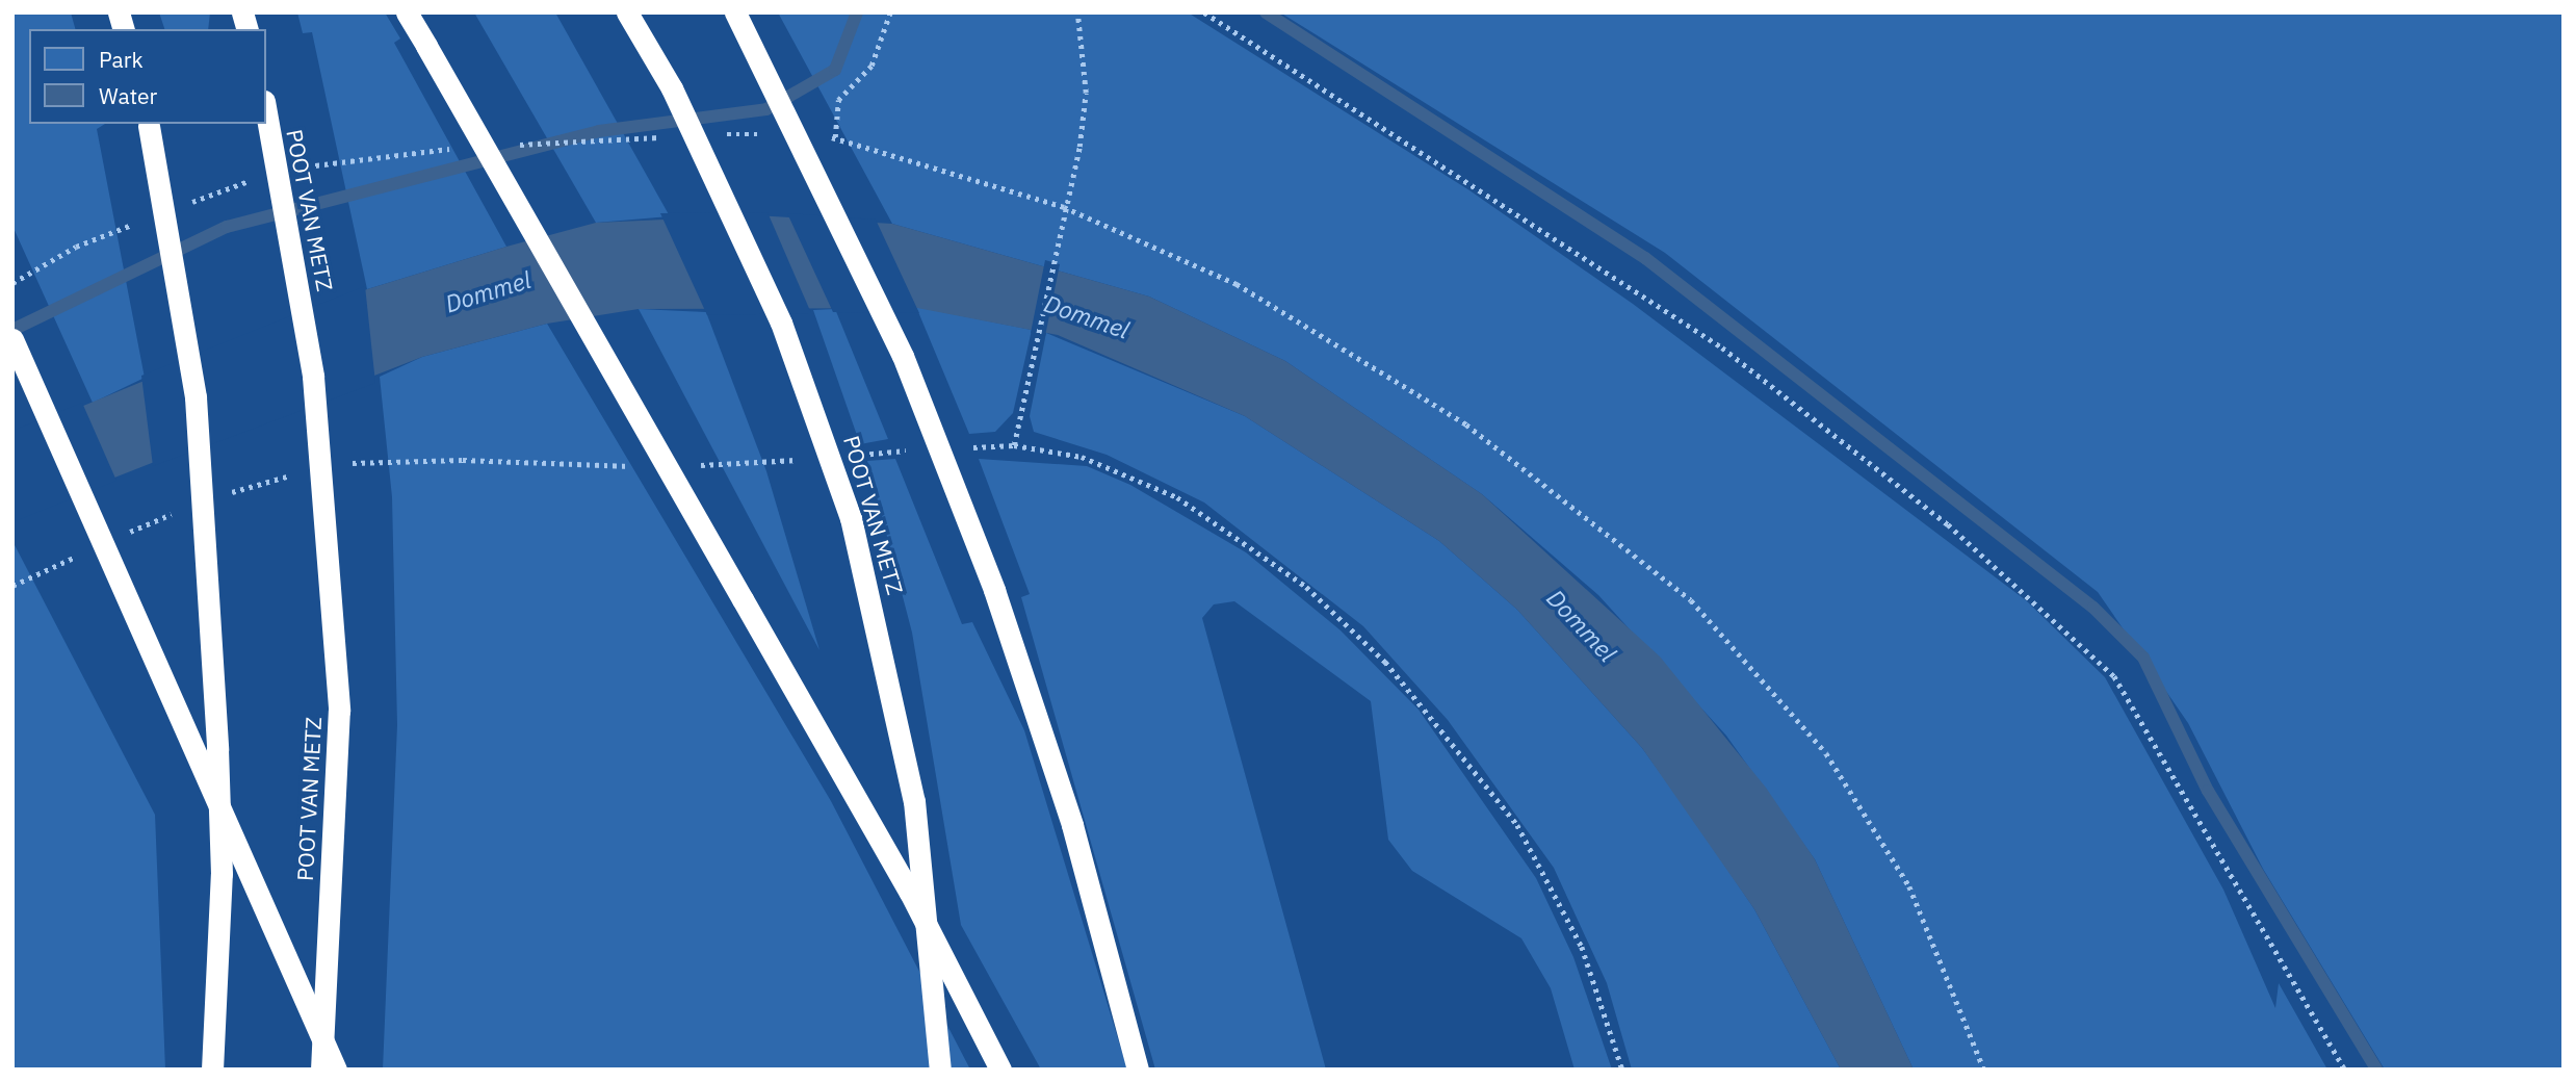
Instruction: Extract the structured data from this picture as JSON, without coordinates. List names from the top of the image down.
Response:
{
  "streets": {
    "highway": ["POOT VAN METZ"]
  },
  "water": ["Dommel"],
  "legend": ["Park", "Water"]
}
